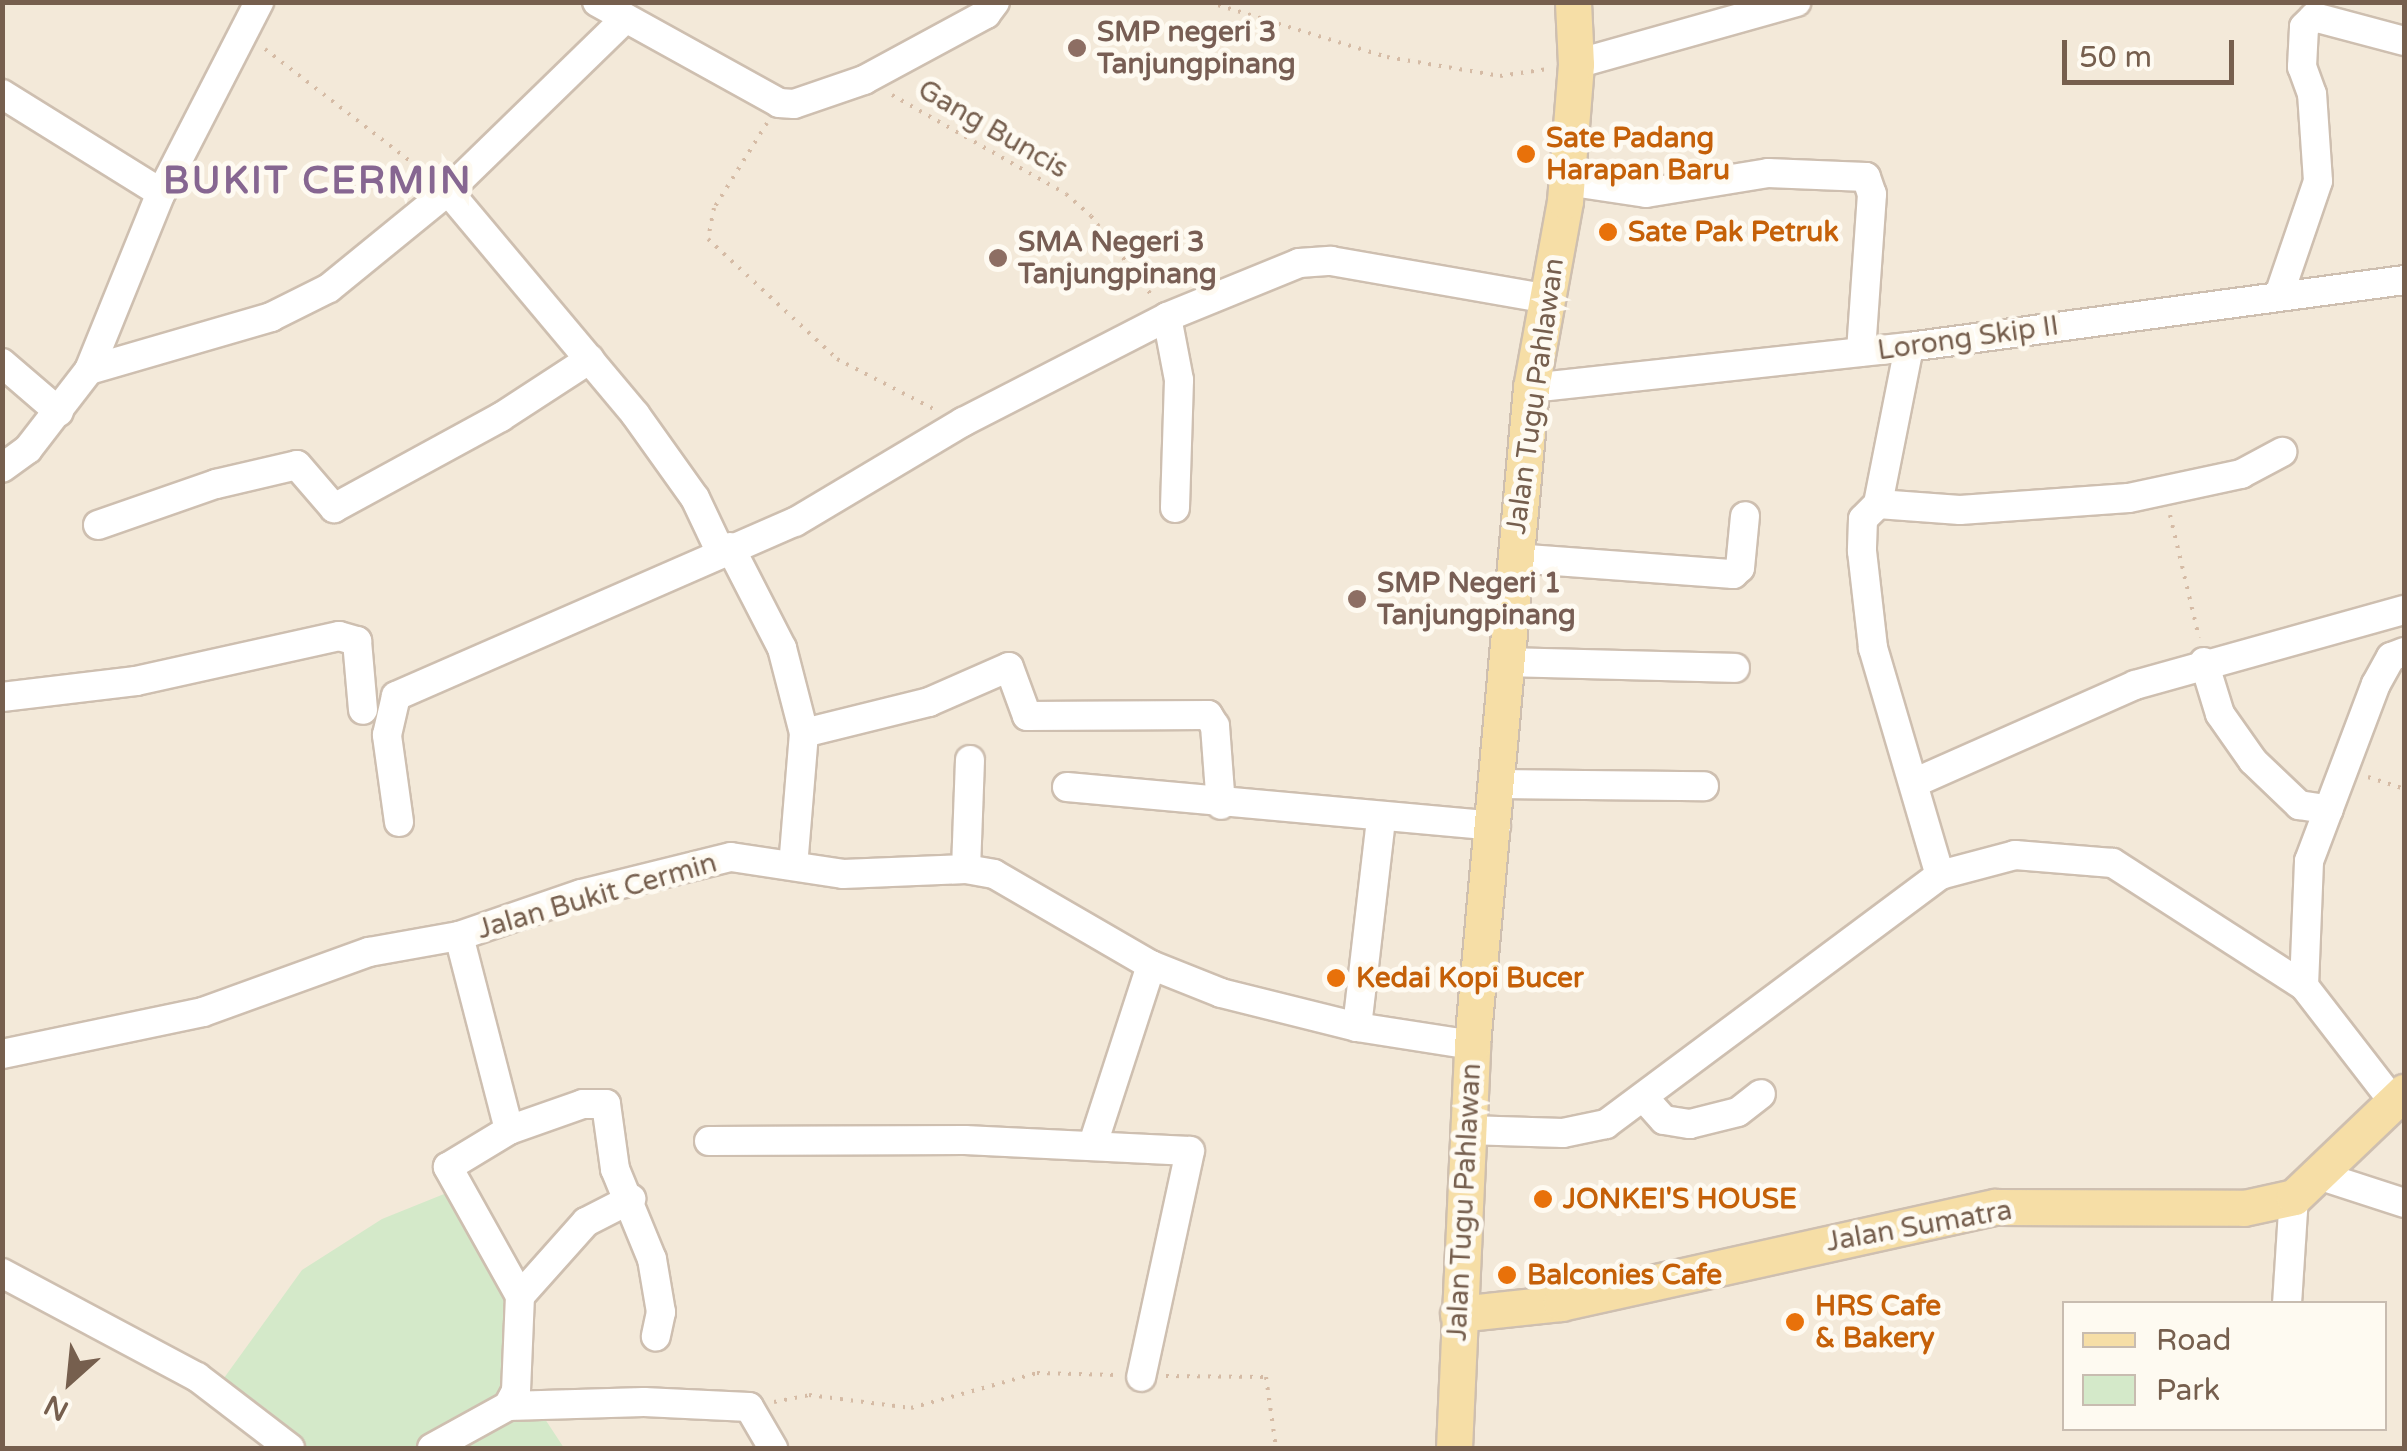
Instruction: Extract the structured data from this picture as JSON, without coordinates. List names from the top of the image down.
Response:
{
  "streets": {
    "main road": ["Jalan Tugu Pahlawan", "Jalan Sumatra"],
    "street": ["Lorong Skip II", "Jalan Bukit Cermin"],
    "path": ["Gang Buncis"]
  },
  "crossings": [
    ["Lorong Skip II", "Jalan Tugu Pahlawan"],
    ["Jalan Tugu Pahlawan", "Jalan Bukit Cermin"],
    ["Jalan Tugu Pahlawan", "Jalan Sumatra"]
  ],
  "districts": ["BUKIT CERMIN"],
  "places": [
    "SMP negeri 3 Tanjungpinang",
    "Sate Padang Harapan Baru",
    "Sate Pak Petruk",
    "SMA Negeri 3 Tanjungpinang",
    "SMP Negeri 1 Tanjungpinang",
    "Kedai Kopi Bucer",
    "JONKEI'S HOUSE",
    "Balconies Cafe",
    "HRS Cafe & Bakery"
  ],
  "legend": ["Road", "Park"],
  "scale_bar": "50 m",
  "north": "bottom left"
}
